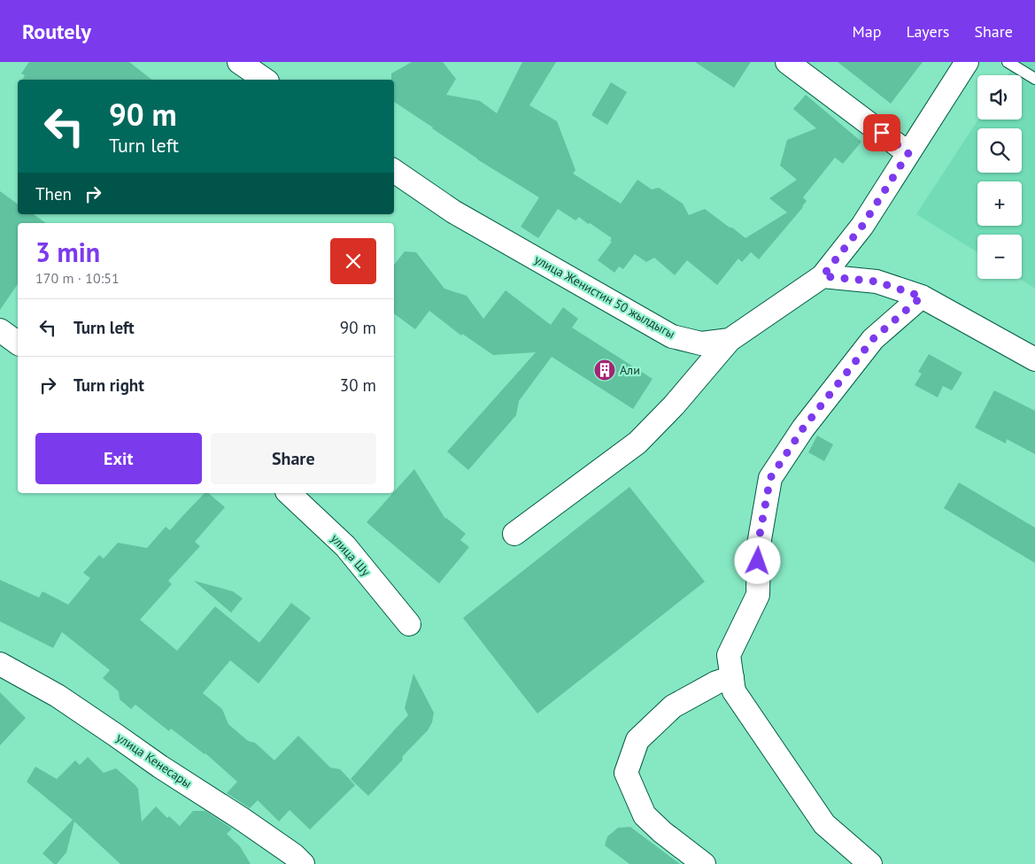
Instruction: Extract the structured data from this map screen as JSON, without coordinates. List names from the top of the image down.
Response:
{
  "streets": {
    "street": ["улица Женистин 50 жылдыгы", "улица Шу", "улица Кенесары"]
  },
  "places": {
    "building": ["Али"]
  },
  "page": {
    "header": "Routely",
    "nav": ["Map", "Layers", "Share"],
    "map_buttons": ["+", "−"],
    "turn": ["90 m", "Turn left"],
    "then": "Then",
    "heading": ["3 min", "170 m · 10:51"],
    "list": [
      {
        "name": "Turn left",
        "value": "90 m"
      },
      {
        "name": "Turn right",
        "value": "30 m"
      }
    ],
    "buttons": ["Exit", "Share"]
  }
}
